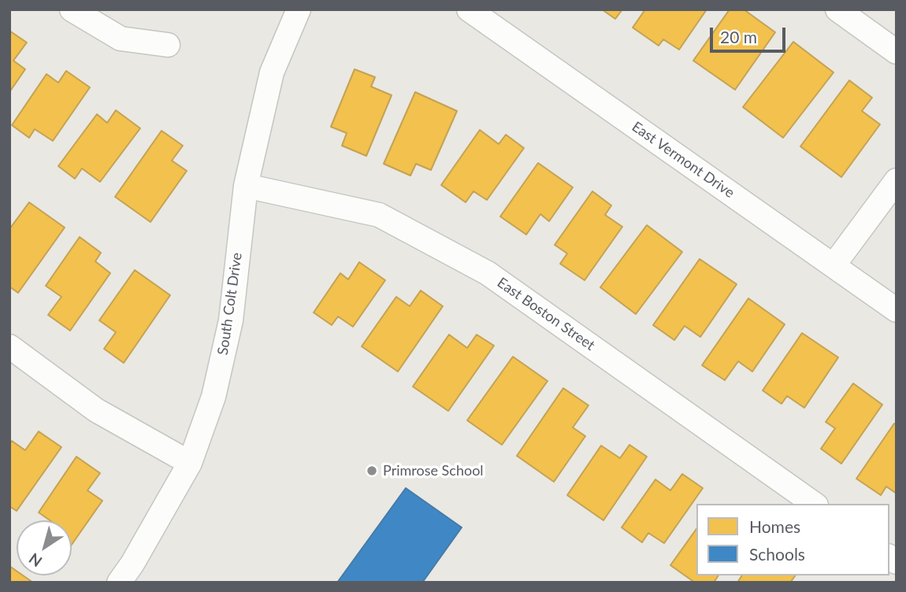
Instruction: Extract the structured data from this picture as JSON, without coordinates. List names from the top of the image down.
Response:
{
  "streets": {
    "street": ["East Vermont Drive", "South Colt Drive", "East Boston Street"]
  },
  "crossings": [
    ["South Colt Drive", "East Boston Street"]
  ],
  "places": ["Primrose School"],
  "legend": ["Homes", "Schools"],
  "scale_bar": "20 m",
  "north": "bottom left"
}
